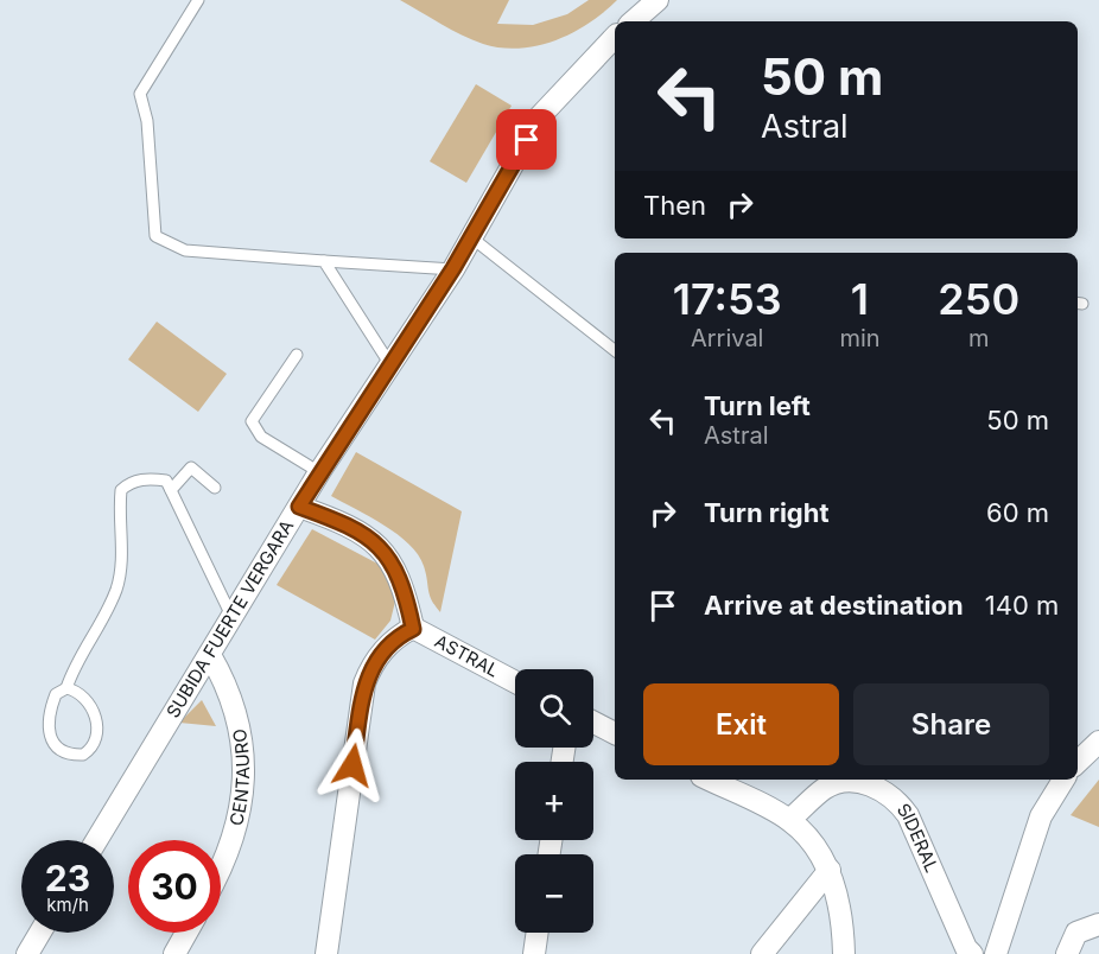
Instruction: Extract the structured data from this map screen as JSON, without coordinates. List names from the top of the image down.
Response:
{
  "streets": {
    "street": [
      "SUBIDA FUERTE VERGARA",
      "ASTRAL",
      "CENTAURO",
      "SIDERAL"
    ]
  },
  "crossings": [
    ["SUBIDA FUERTE VERGARA", "ASTRAL"],
    ["SUBIDA FUERTE VERGARA", "CENTAURO"]
  ],
  "page": {
    "turn": ["50 m", "Astral"],
    "then": "Then",
    "eta": [
      "17:53",
      "Arrival",
      "1",
      "min",
      "250",
      "m"
    ],
    "list": [
      {
        "name": "Turn left",
        "note": "Astral",
        "value": "50 m"
      },
      {
        "name": "Turn right",
        "value": "60 m"
      },
      {
        "name": "Arrive at destination",
        "value": "140 m"
      }
    ],
    "map_buttons": ["+", "−"],
    "buttons": ["Exit", "Share"],
    "speed": "23 km/h",
    "limit": "30"
  }
}
